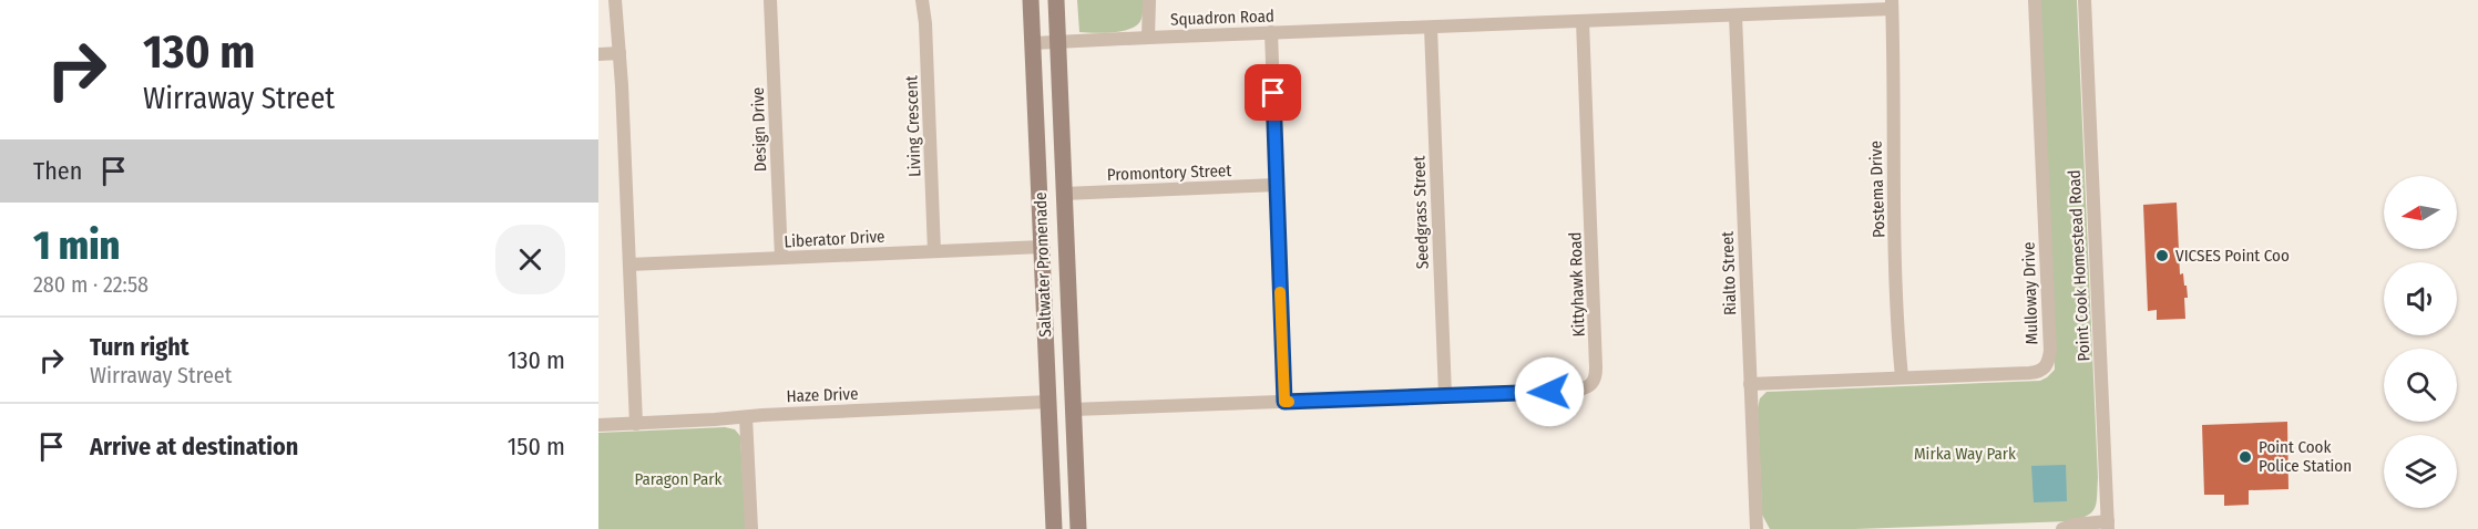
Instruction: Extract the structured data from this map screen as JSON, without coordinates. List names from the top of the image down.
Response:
{
  "streets": {
    "street": [
      "Squadron Road",
      "Living Crescent",
      "Design Drive",
      "Promontory Street",
      "Postema Drive",
      "Seedgrass Street",
      "Liberator Drive",
      "Saltwater Promenade",
      "Point Cook Homestead Road",
      "Rialto Street",
      "Kittyhawk Road",
      "Mulloway Drive",
      "Haze Drive"
    ]
  },
  "crossings": [
    ["Squadron Road", "Postema Drive"],
    ["Squadron Road", "Seedgrass Street"],
    ["Squadron Road", "Saltwater Promenade"],
    ["Squadron Road", "Rialto Street"],
    ["Squadron Road", "Kittyhawk Road"],
    ["Living Crescent", "Liberator Drive"],
    ["Design Drive", "Liberator Drive"],
    ["Promontory Street", "Saltwater Promenade"],
    ["Postema Drive", "Mulloway Drive"],
    ["Seedgrass Street", "Kittyhawk Road"],
    ["Liberator Drive", "Saltwater Promenade"],
    ["Saltwater Promenade", "Kittyhawk Road"],
    ["Saltwater Promenade", "Haze Drive"],
    ["Rialto Street", "Mulloway Drive"]
  ],
  "parks": ["Mirka Way Park", "Paragon Park"],
  "places": ["VICSES Point Coo", "Point Cook Police Station"],
  "north": "left",
  "page": {
    "turn": ["130 m", "Wirraway Street"],
    "then": "Then",
    "heading": ["1 min", "280 m · 22:58"],
    "list": [
      {
        "name": "Turn right",
        "note": "Wirraway Street",
        "value": "130 m"
      },
      {
        "name": "Arrive at destination",
        "value": "150 m"
      }
    ]
  }
}
